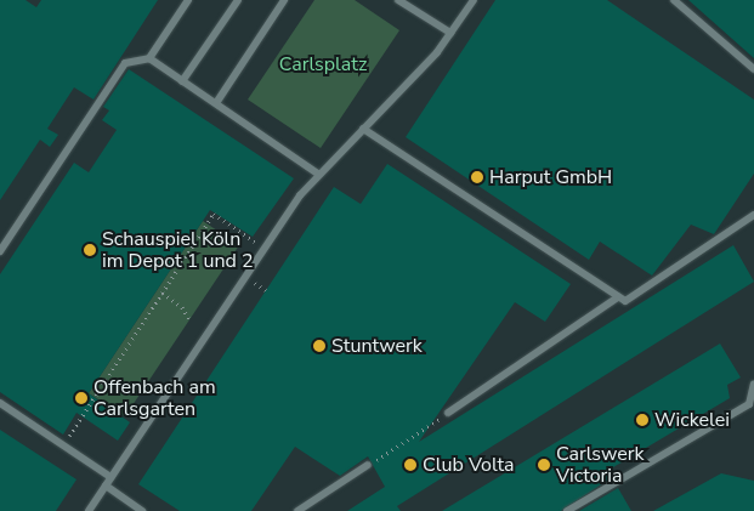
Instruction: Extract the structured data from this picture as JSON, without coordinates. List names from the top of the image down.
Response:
{
  "parks": ["Carlsplatz"],
  "places": [
    "Harput GmbH",
    "Schauspiel Köln im Depot 1 und 2",
    "Stuntwerk",
    "Offenbach am Carlsgarten",
    "Wickelei",
    "Club Volta",
    "Carlswerk Victoria"
  ]
}
